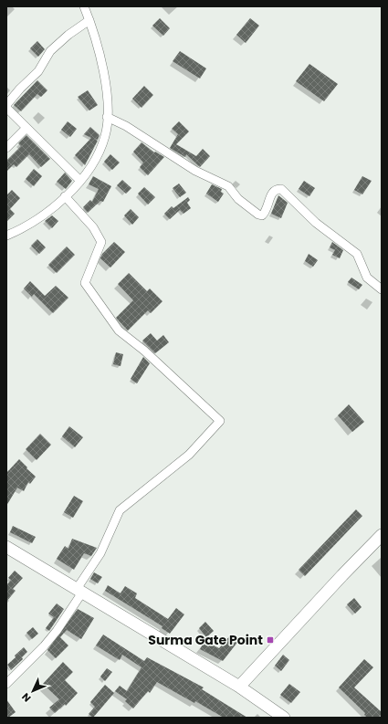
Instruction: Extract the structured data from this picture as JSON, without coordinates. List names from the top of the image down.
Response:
{
  "places": {
    "transit": ["Surma Gate Point"]
  },
  "north": "bottom left"
}
